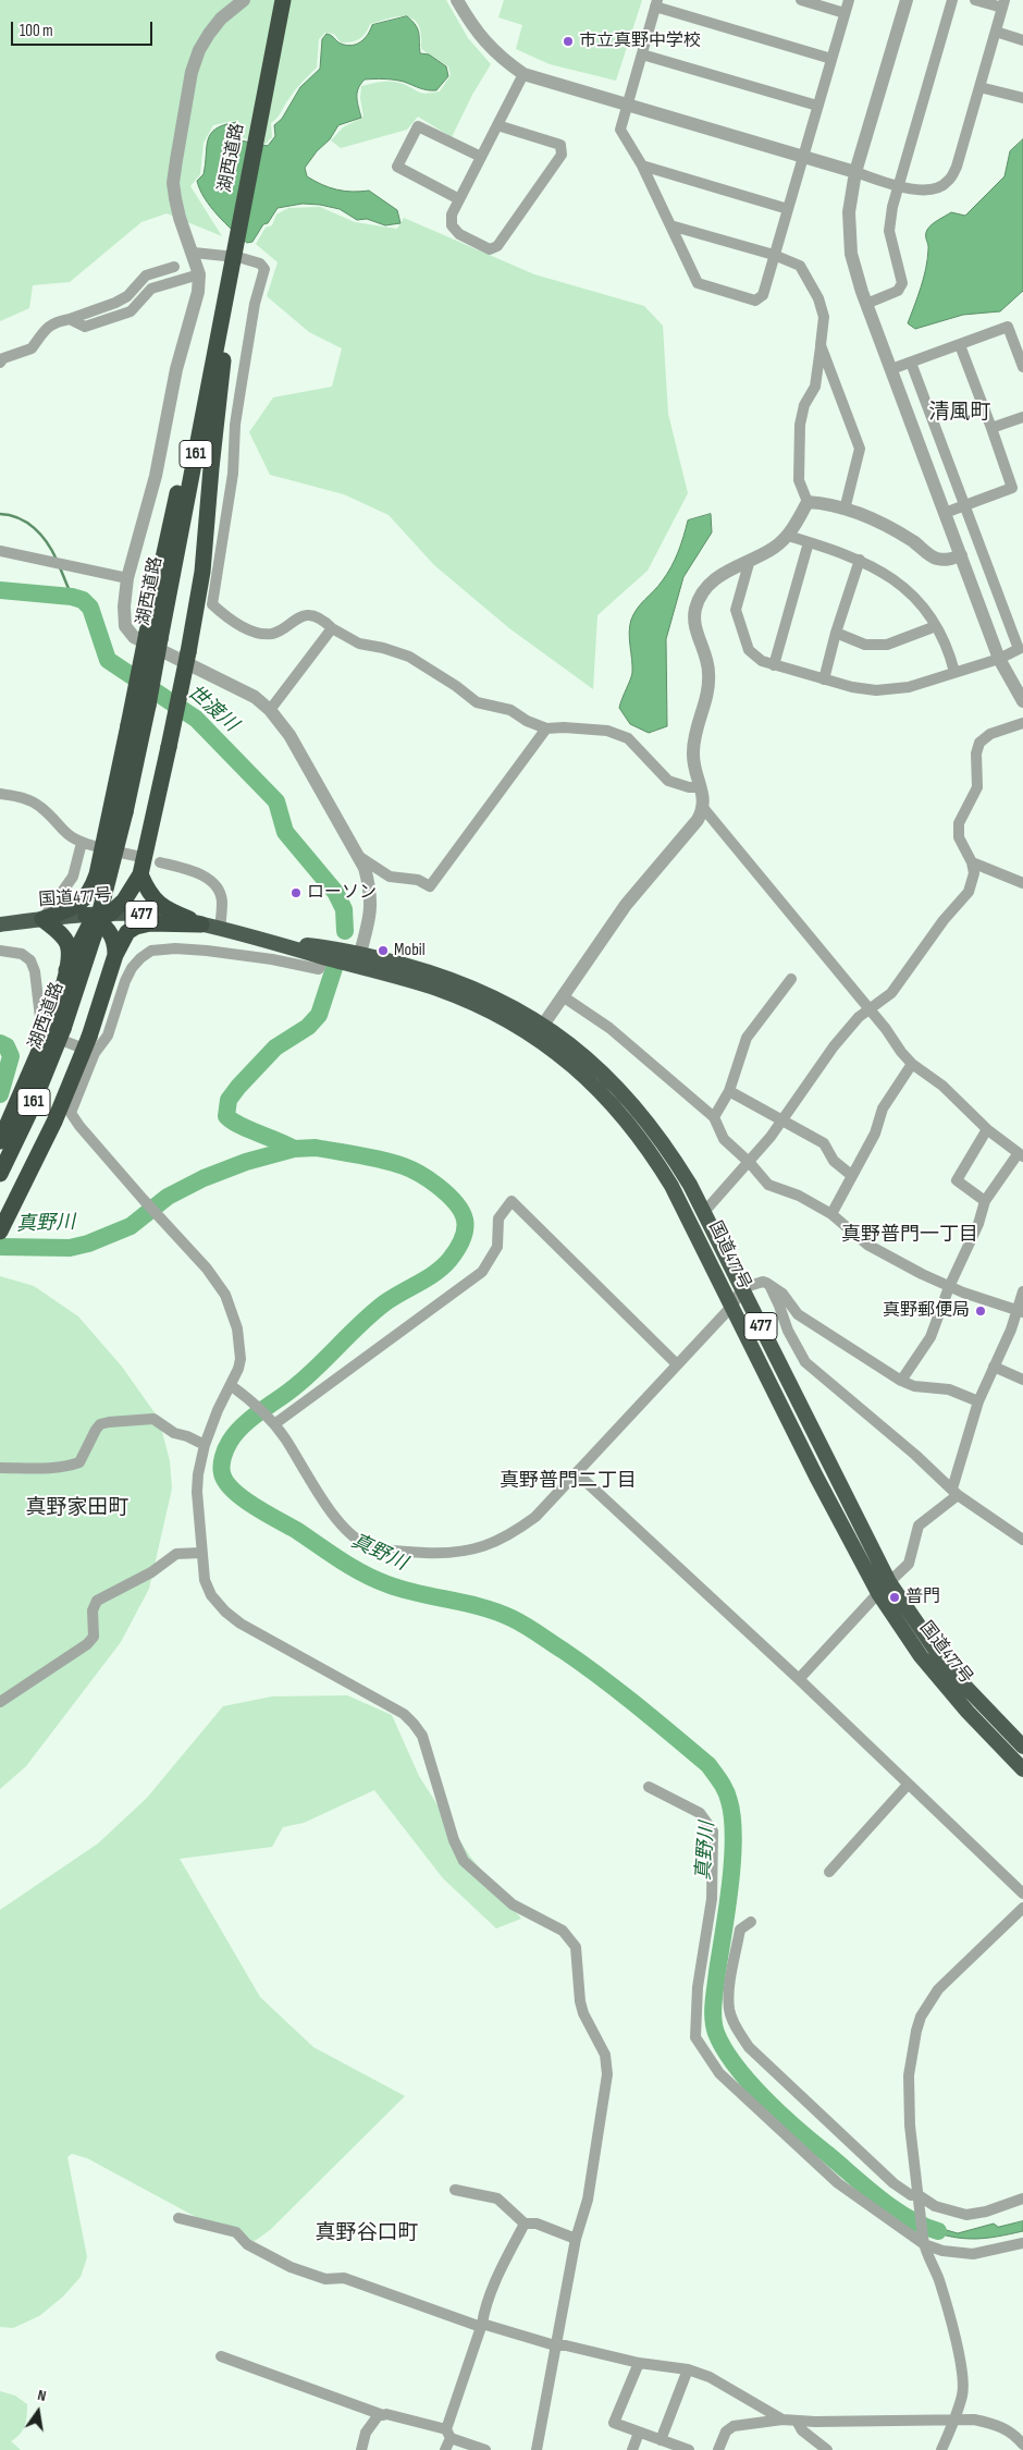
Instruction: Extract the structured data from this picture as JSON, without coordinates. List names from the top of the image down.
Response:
{
  "streets": {
    "highway": [
      "湖西道路",
      "161",
      "国道477号",
      "477"
    ]
  },
  "districts": [
    "清風町",
    "真野普門一丁目",
    "真野普門二丁目",
    "真野家田町",
    "真野谷口町"
  ],
  "water": ["世渡川", "真野川"],
  "places": [
    "市立真野中学校",
    "ローソン",
    "Mobil",
    "真野郵便局",
    "普門"
  ],
  "scale_bar": "100 m",
  "north": "top"
}
